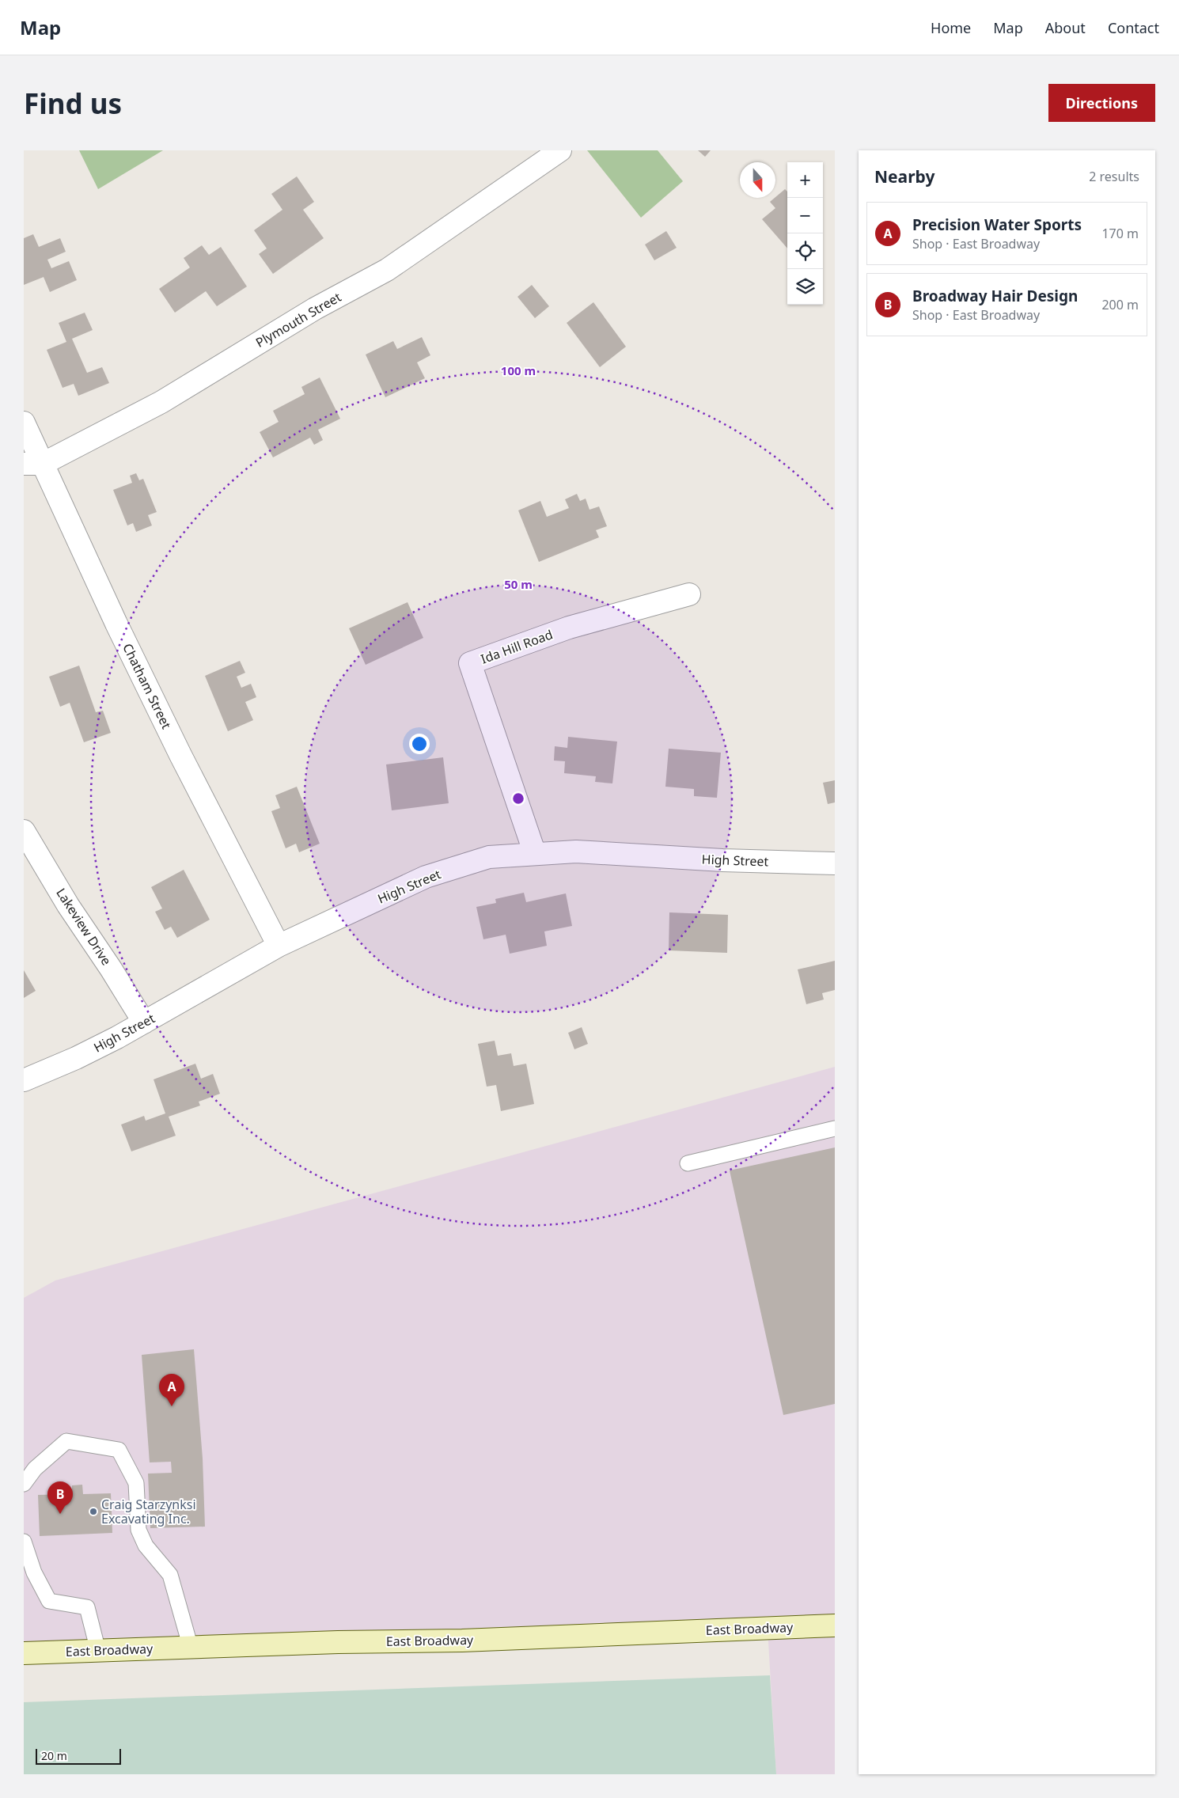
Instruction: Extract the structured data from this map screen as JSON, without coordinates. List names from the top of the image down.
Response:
{
  "streets": {
    "main road": ["East Broadway"],
    "street": [
      "Plymouth Street",
      "Ida Hill Road",
      "Chatham Street",
      "High Street",
      "Lakeview Drive"
    ]
  },
  "crossings": [
    ["Plymouth Street", "Chatham Street"],
    ["Ida Hill Road", "High Street"],
    ["Chatham Street", "High Street"],
    ["High Street", "Lakeview Drive"]
  ],
  "places": ["Craig Starzynksi Excavating Inc."],
  "scale_bar": "20 m",
  "north": "bottom",
  "page": {
    "header": "Map",
    "nav": [
      "Home",
      "Map",
      "About",
      "Contact"
    ],
    "buttons": "Directions",
    "title": "Find us",
    "heading": ["Nearby", "2 results"],
    "map_buttons": ["+", "−"],
    "list": [
      {
        "mark": "A",
        "name": "Precision Water Sports",
        "note": "Shop · East Broadway",
        "value": "170 m"
      },
      {
        "mark": "B",
        "name": "Broadway Hair Design",
        "note": "Shop · East Broadway",
        "value": "200 m"
      }
    ],
    "pins": ["A", "B"],
    "scale": "20 m"
  },
  "rings": ["100 m", "50 m"]
}
